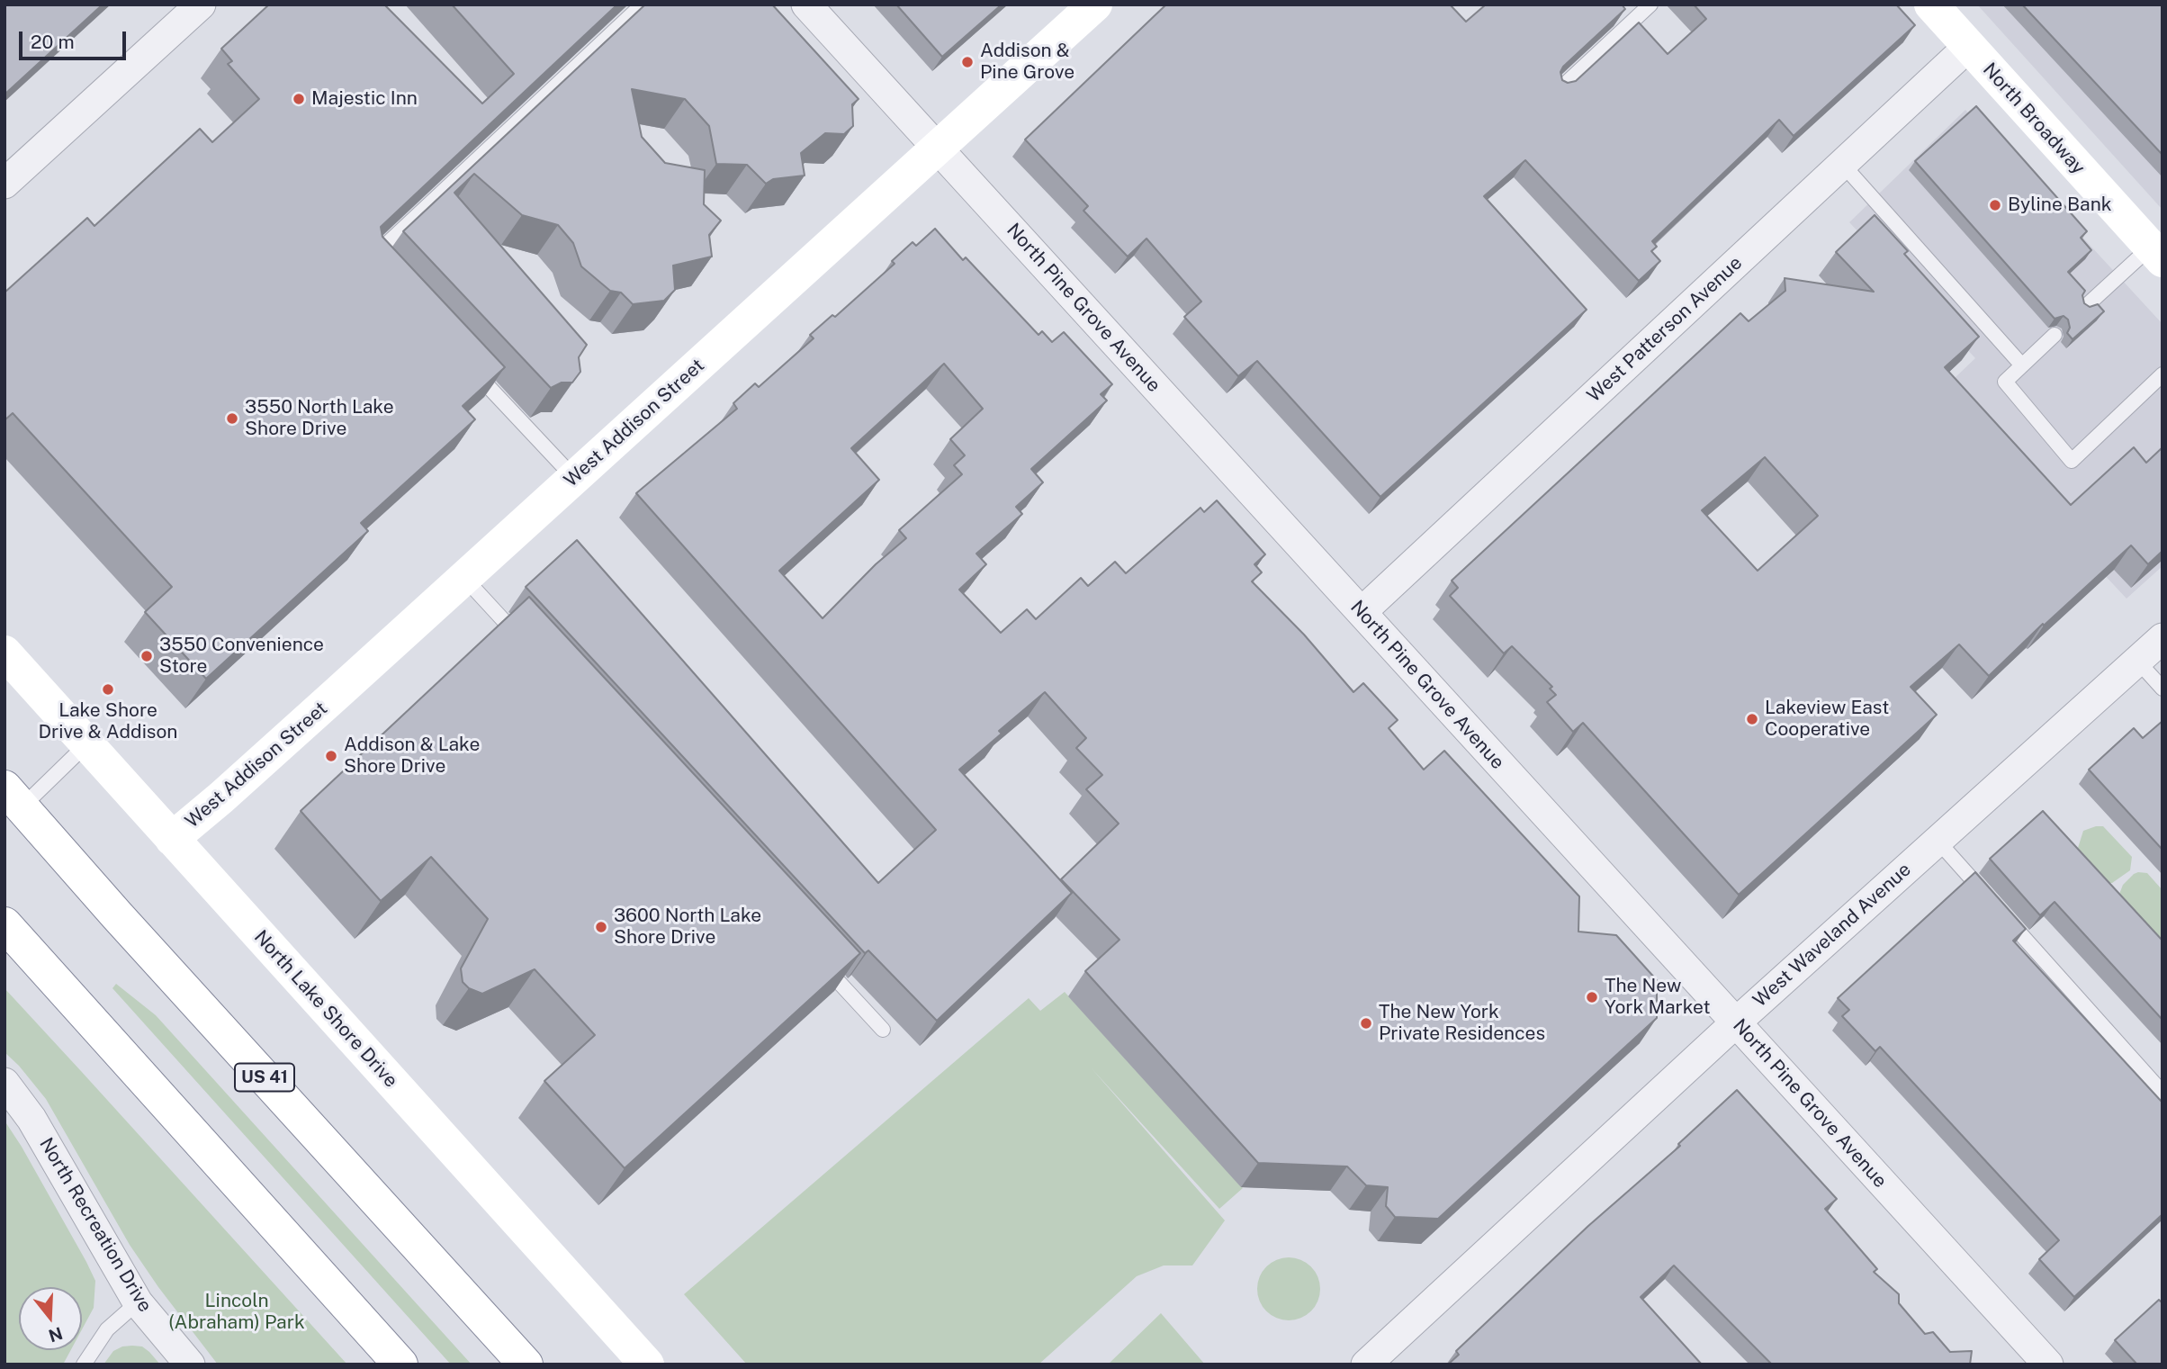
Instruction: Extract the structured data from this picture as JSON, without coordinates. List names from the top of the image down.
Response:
{
  "streets": {
    "main road": [
      "North Broadway",
      "West Addison Street",
      "North Lake Shore Drive",
      "US 41"
    ],
    "street": [
      "North Pine Grove Avenue",
      "West Patterson Avenue",
      "West Waveland Avenue",
      "North Recreation Drive"
    ]
  },
  "crossings": [
    ["North Broadway", "West Patterson Avenue"],
    ["North Pine Grove Avenue", "West Patterson Avenue"],
    ["North Pine Grove Avenue", "West Addison Street"],
    ["North Pine Grove Avenue", "West Waveland Avenue"],
    ["West Addison Street", "North Lake Shore Drive"]
  ],
  "parks": ["Lincoln (Abraham) Park"],
  "places": [
    "Addison & Pine Grove",
    "Majestic Inn",
    "Byline Bank",
    "3550 North Lake Shore Drive",
    "3550 Convenience Store",
    "Lake Shore Drive & Addison",
    "Lakeview East Cooperative",
    "Addison & Lake Shore Drive",
    "3600 North Lake Shore Drive",
    "The New York Market",
    "The New York Private Residences"
  ],
  "scale_bar": "20 m",
  "north": "bottom"
}
